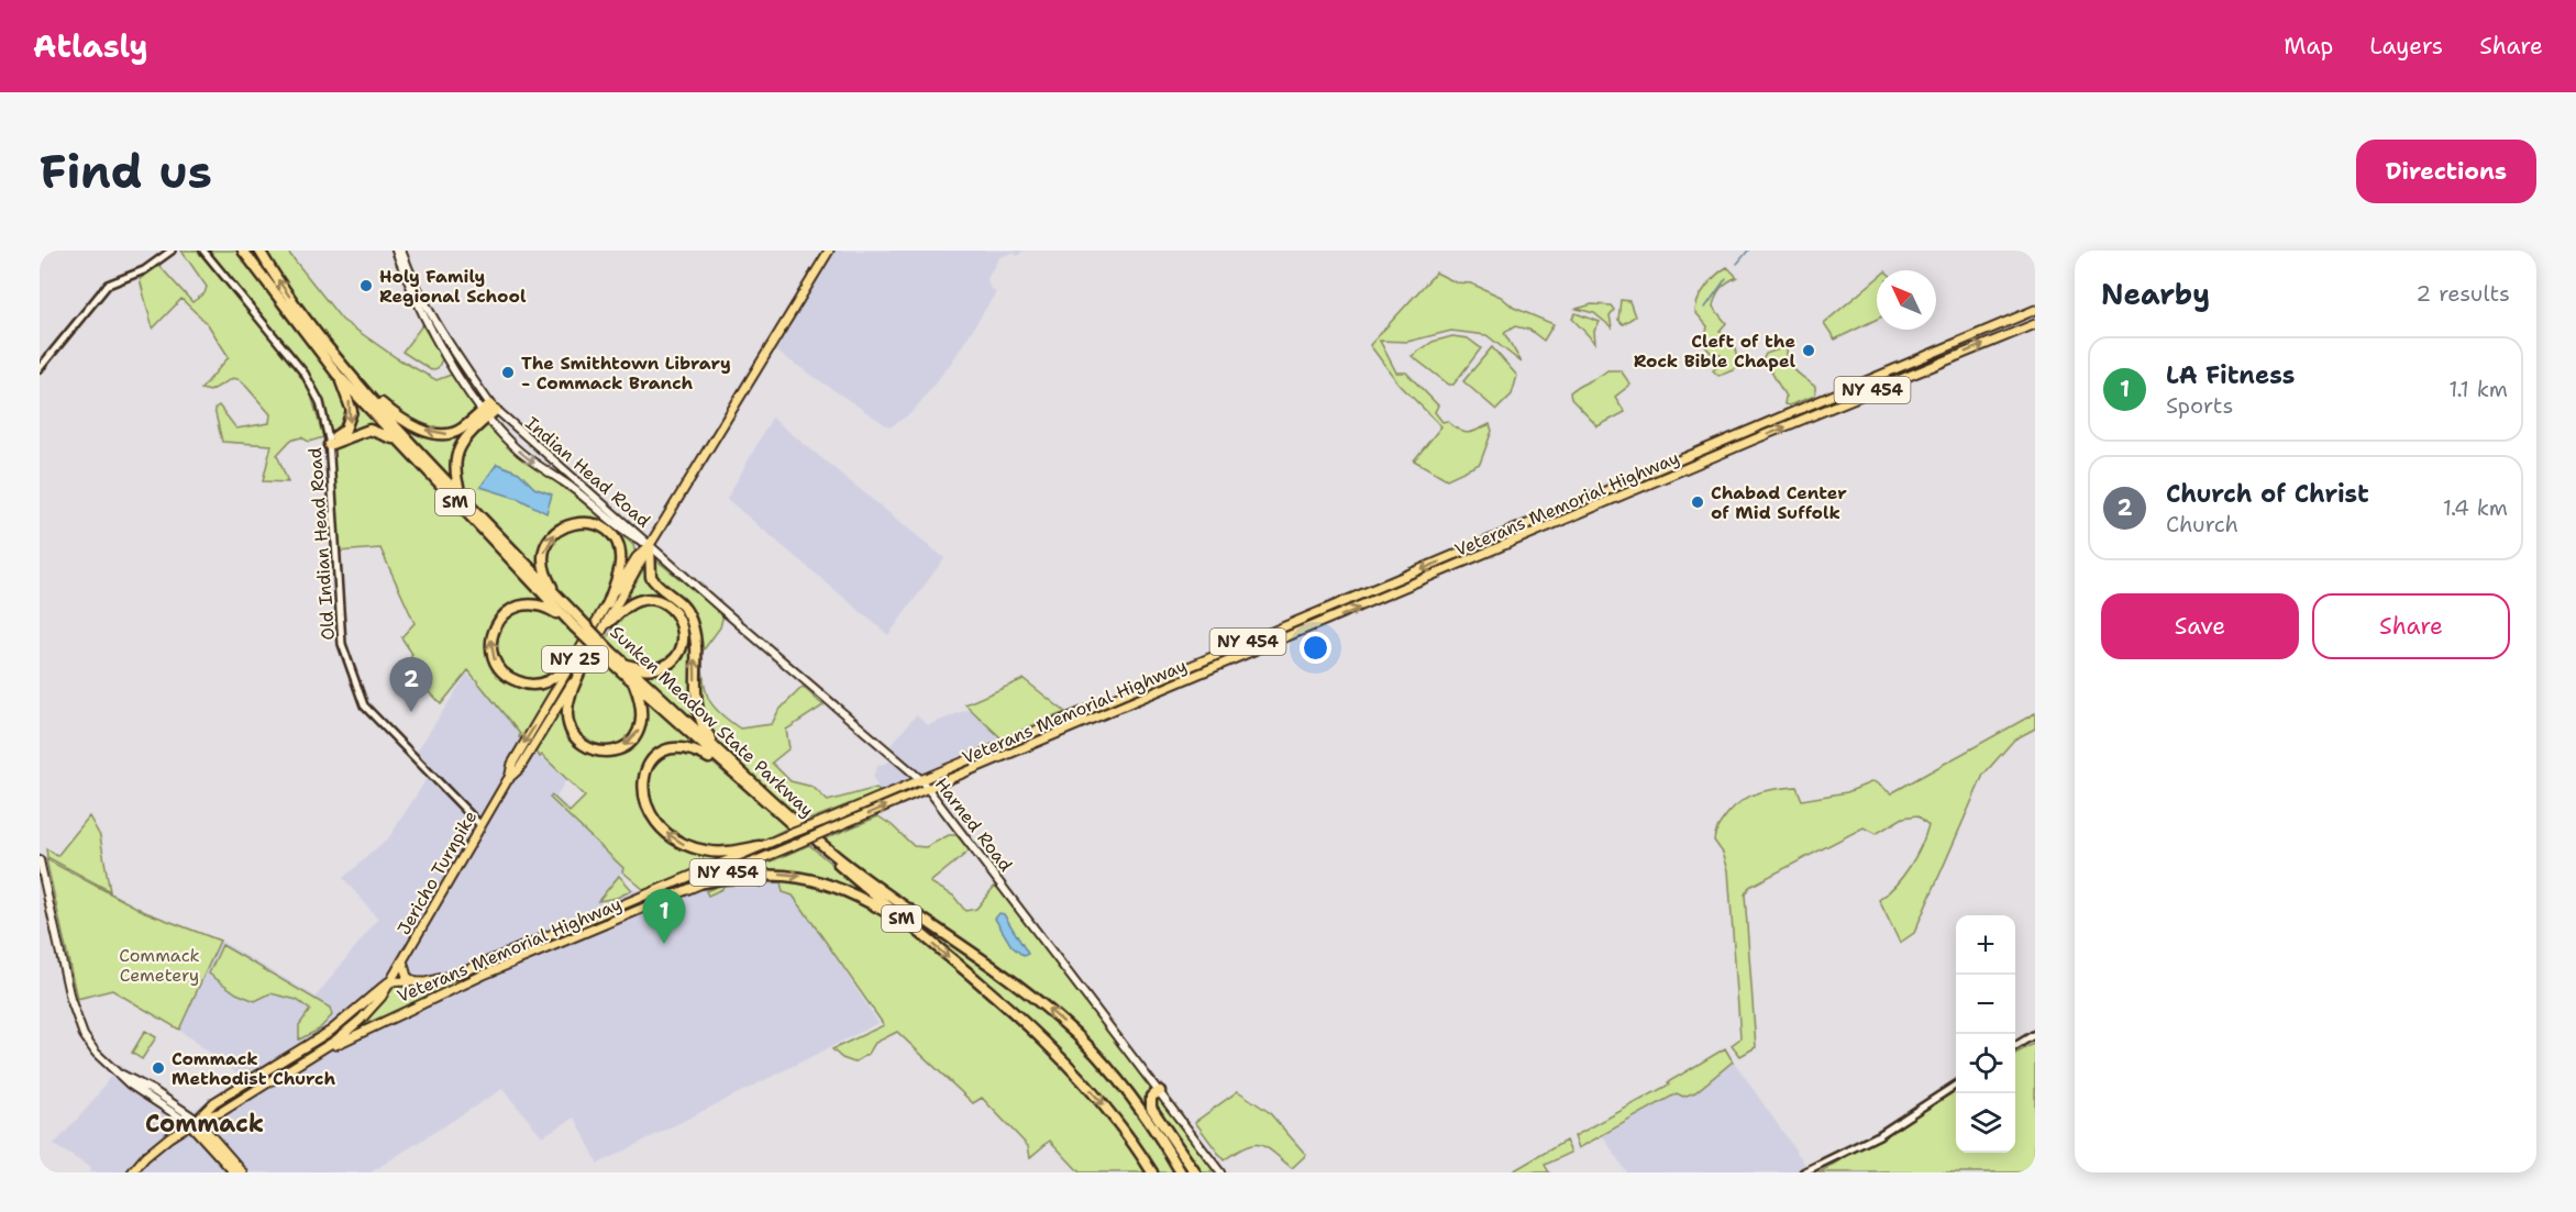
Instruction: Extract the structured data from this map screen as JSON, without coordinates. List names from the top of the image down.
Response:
{
  "streets": {
    "highway": ["SM", "Sunken Meadow State Parkway"],
    "main road": [
      "NY 454",
      "Indian Head Road",
      "Veterans Memorial Highway",
      "NY 25",
      "Harned Road",
      "Jericho Turnpike"
    ],
    "street": ["Old Indian Head Road"]
  },
  "crossings": [
    ["Indian Head Road", "Harned Road"],
    ["Indian Head Road", "Jericho Turnpike"],
    ["Veterans Memorial Highway", "Harned Road"],
    ["Veterans Memorial Highway", "Jericho Turnpike"],
    ["Old Indian Head Road", "Jericho Turnpike"],
    ["Harned Road", "Jericho Turnpike"]
  ],
  "districts": ["Commack"],
  "parks": ["Commack Cemetery"],
  "places": [
    "Holy Family Regional School",
    "Cleft of the Rock Bible Chapel",
    "The Smithtown Library - Commack Branch",
    "Chabad Center of Mid Suffolk",
    "Commack Methodist Church"
  ],
  "north": "top left",
  "page": {
    "header": "Atlasly",
    "nav": ["Map", "Layers", "Share"],
    "buttons": [
      "Directions",
      ["Save", "Share"]
    ],
    "title": "Find us",
    "heading": ["Nearby", "2 results"],
    "list": [
      {
        "mark": "1",
        "name": "LA Fitness",
        "note": "Sports",
        "value": "1.1 km"
      },
      {
        "mark": "2",
        "name": "Church of Christ",
        "note": "Church",
        "value": "1.4 km"
      }
    ],
    "pins": ["2", "1"],
    "map_buttons": ["+", "−"]
  }
}
